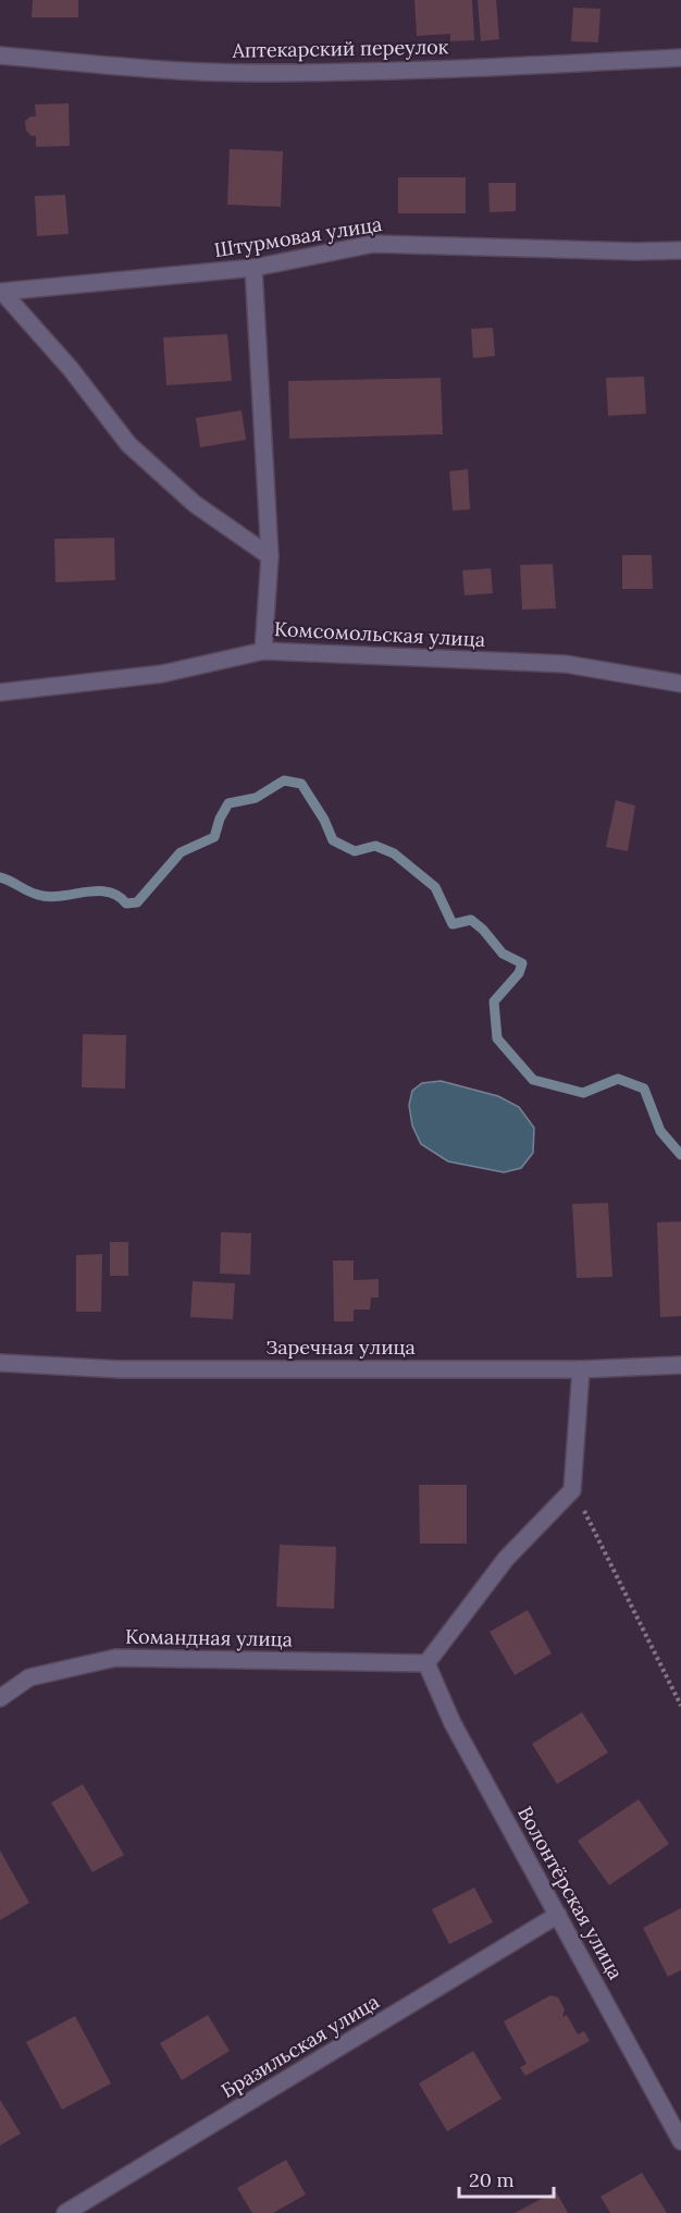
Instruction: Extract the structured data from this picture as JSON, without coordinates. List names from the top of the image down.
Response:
{
  "streets": {
    "street": [
      "Аптекарский переулок",
      "Штурмовая улица",
      "Комсомольская улица",
      "Заречная улица",
      "Командная улица",
      "Волонтёрская улица",
      "Бразильская улица"
    ]
  },
  "crossings": [
    ["Командная улица", "Волонтёрская улица"],
    ["Волонтёрская улица", "Бразильская улица"]
  ],
  "scale_bar": "20 m"
}
